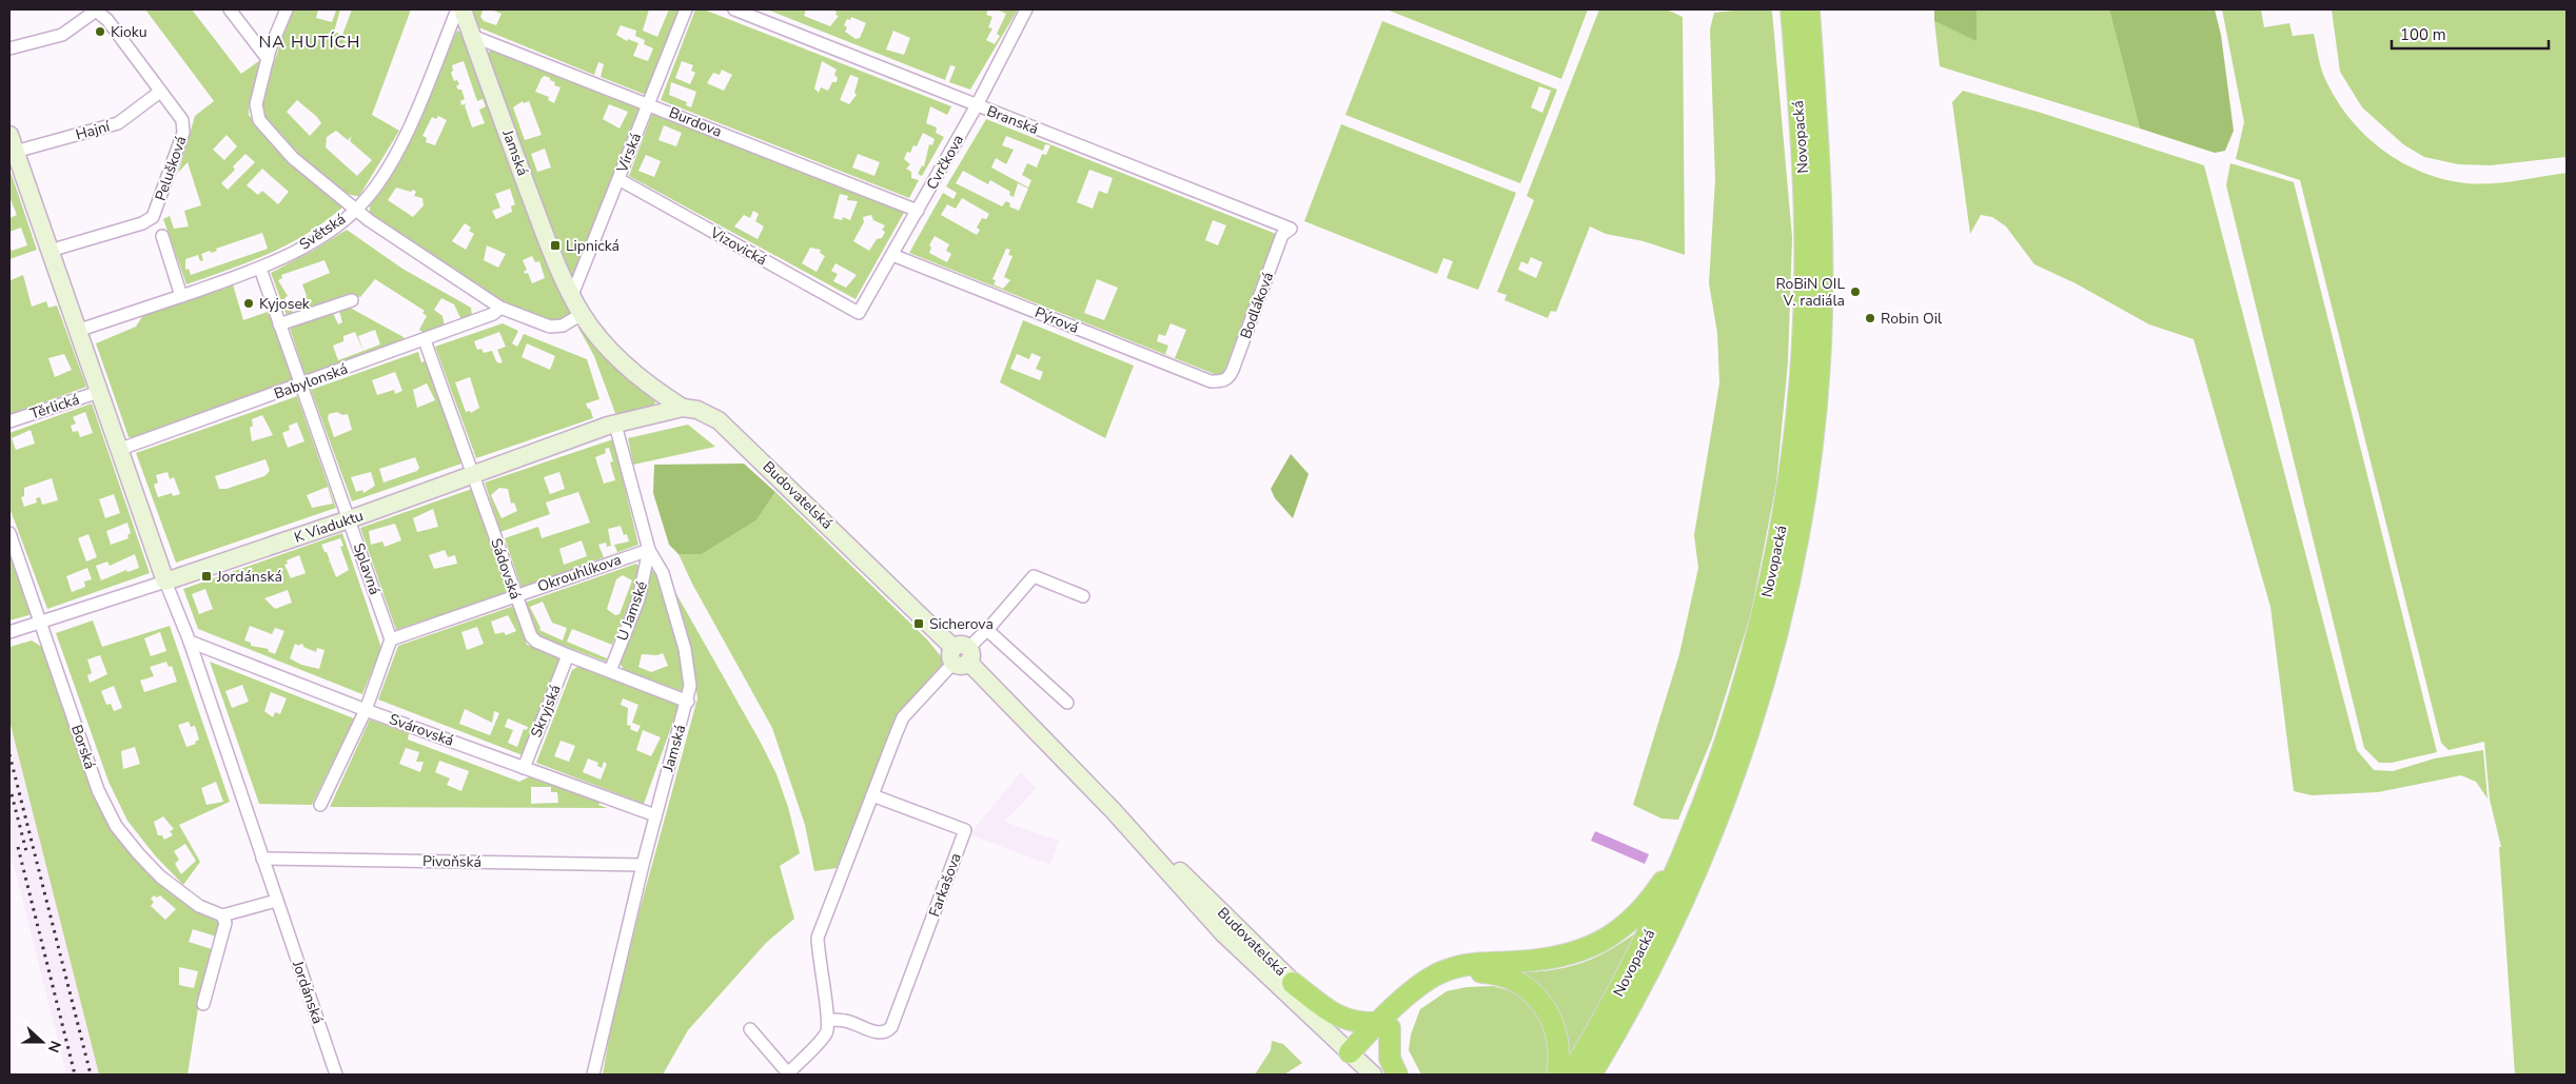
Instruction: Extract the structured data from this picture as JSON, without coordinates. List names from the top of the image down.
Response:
{
  "streets": {
    "highway": ["Novopacká"],
    "street": [
      "Branská",
      "Burdova",
      "Hajní",
      "Jamská",
      "Vírská",
      "Cvrčkova",
      "Pelušková",
      "Světská",
      "Vizovická",
      "Bodláková",
      "Pýrová",
      "Babylonská",
      "Těrlická",
      "Budovatelská",
      "K Viaduktu",
      "Splavná",
      "Sádovská",
      "Okrouhlíkova",
      "U Jamské",
      "Skryjská",
      "Svárovská",
      "Borská",
      "Pivoňská",
      "Farkašova",
      "Jordánská"
    ]
  },
  "crossings": [
    ["Branská", "Cvrčkova"],
    ["Branská", "Bodláková"],
    ["Burdova", "Jamská"],
    ["Burdova", "Vírská"],
    ["Burdova", "Cvrčkova"],
    ["Hajní", "Pelušková"],
    ["Hajní", "Jordánská"],
    ["Jamská", "Vírská"],
    ["Jamská", "Budovatelská"],
    ["Jamská", "K Viaduktu"],
    ["Jamská", "Sádovská"],
    ["Jamská", "Okrouhlíkova"],
    ["Jamská", "U Jamské"],
    ["Jamská", "Svárovská"],
    ["Jamská", "Pivoňská"],
    ["Vírská", "Vizovická"],
    ["Cvrčkova", "Vizovická"],
    ["Cvrčkova", "Pýrová"],
    ["Pelušková", "Jordánská"],
    ["Světská", "Splavná"],
    ["Světská", "Jordánská"],
    ["Bodláková", "Pýrová"],
    ["Babylonská", "Splavná"],
    ["Babylonská", "Sádovská"],
    ["Babylonská", "Jordánská"],
    ["Těrlická", "Jordánská"],
    ["Budovatelská", "K Viaduktu"],
    ["K Viaduktu", "Splavná"],
    ["K Viaduktu", "Sádovská"],
    ["K Viaduktu", "Borská"],
    ["K Viaduktu", "Jordánská"],
    ["Splavná", "Okrouhlíkova"],
    ["Sádovská", "Okrouhlíkova"],
    ["Sádovská", "U Jamské"],
    ["Sádovská", "Skryjská"],
    ["Okrouhlíkova", "U Jamské"],
    ["Skryjská", "Svárovská"],
    ["Svárovská", "Jordánská"],
    ["Pivoňská", "Jordánská"]
  ],
  "districts": ["NA HUTÍCH"],
  "places": {
    "other": [
      "Kioku",
      "RoBiN OIL V. radiála",
      "Kyjosek",
      "Robin Oil"
    ],
    "transit": ["Lipnická", "Jordánská", "Sicherova"]
  },
  "scale_bar": "100 m",
  "north": "right"
}
